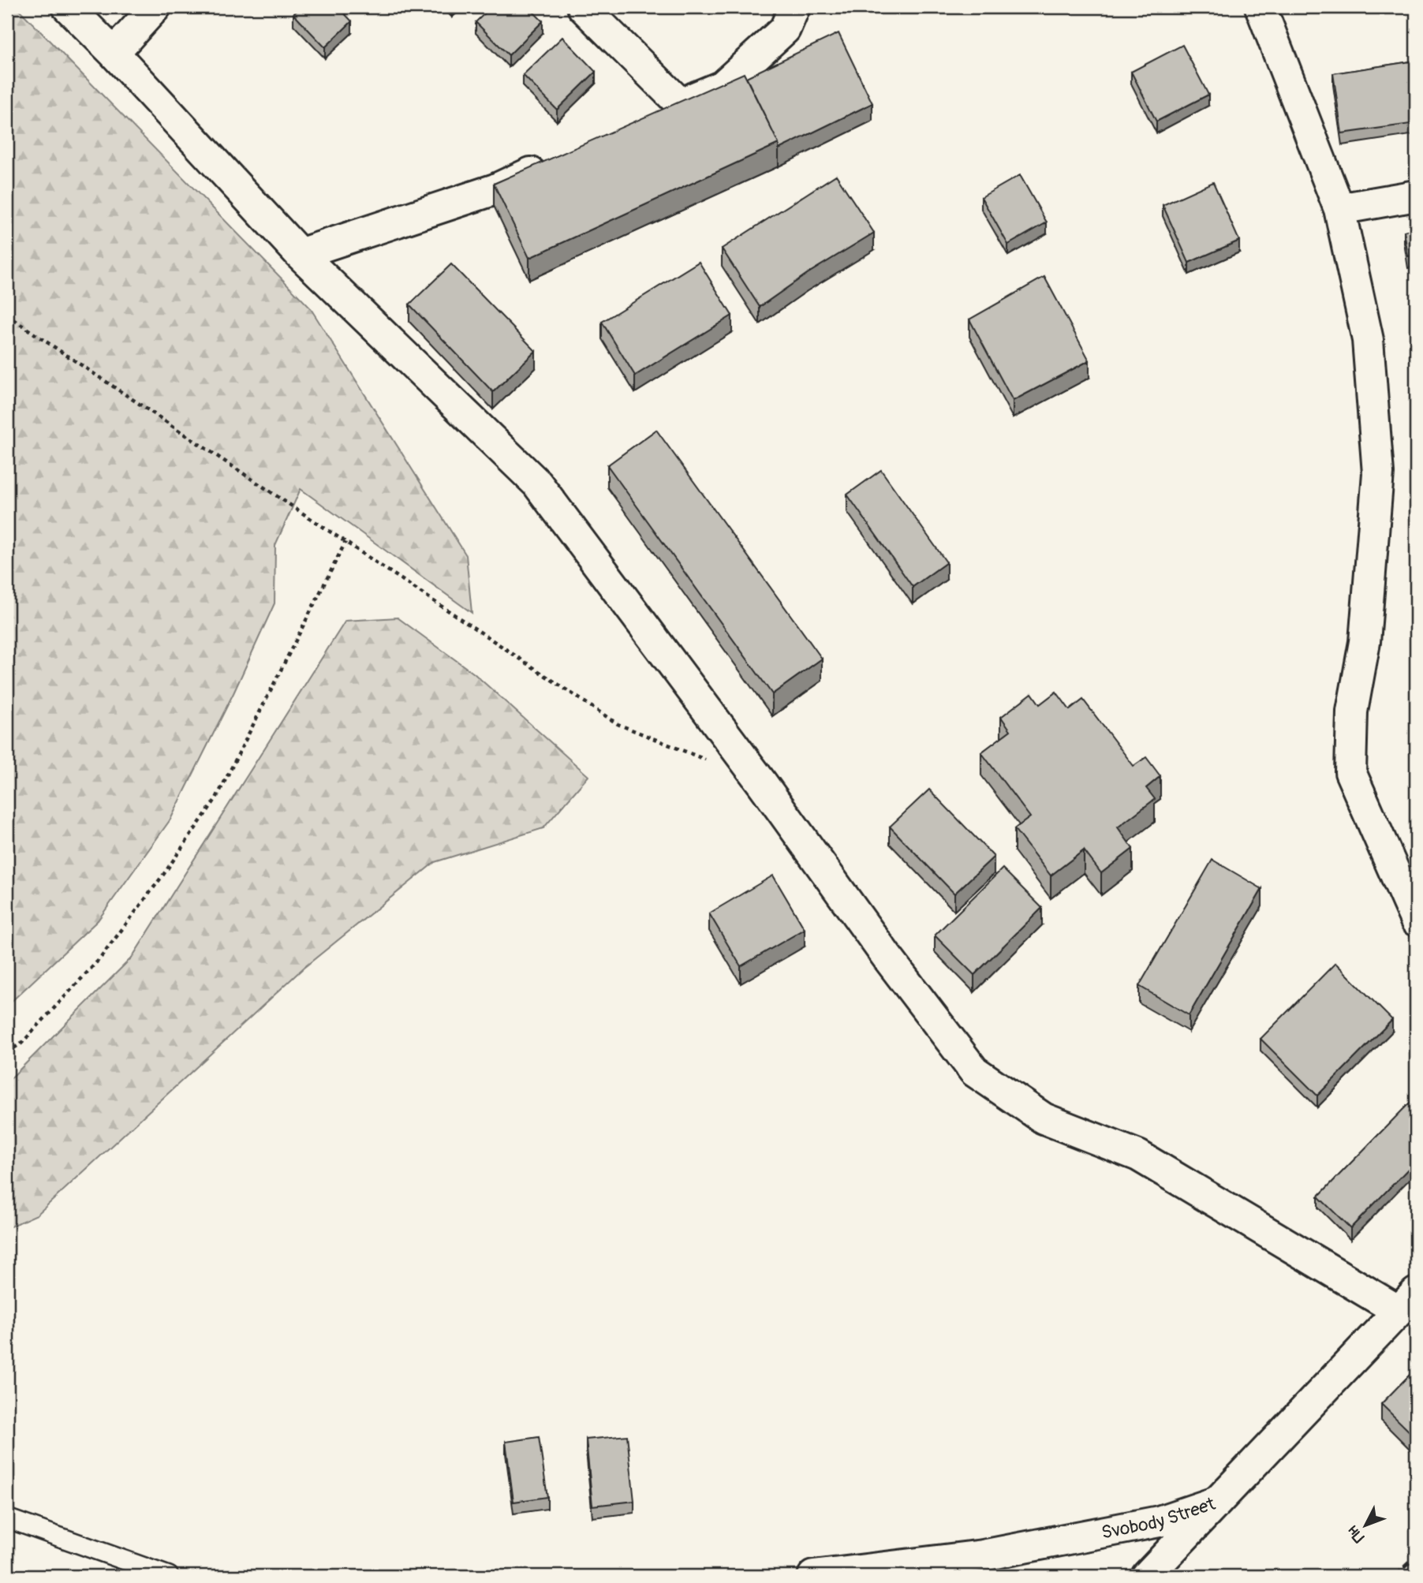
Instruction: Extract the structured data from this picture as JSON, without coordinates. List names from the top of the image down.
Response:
{
  "streets": {
    "street": ["Svobody Street"]
  },
  "north": "bottom left"
}
